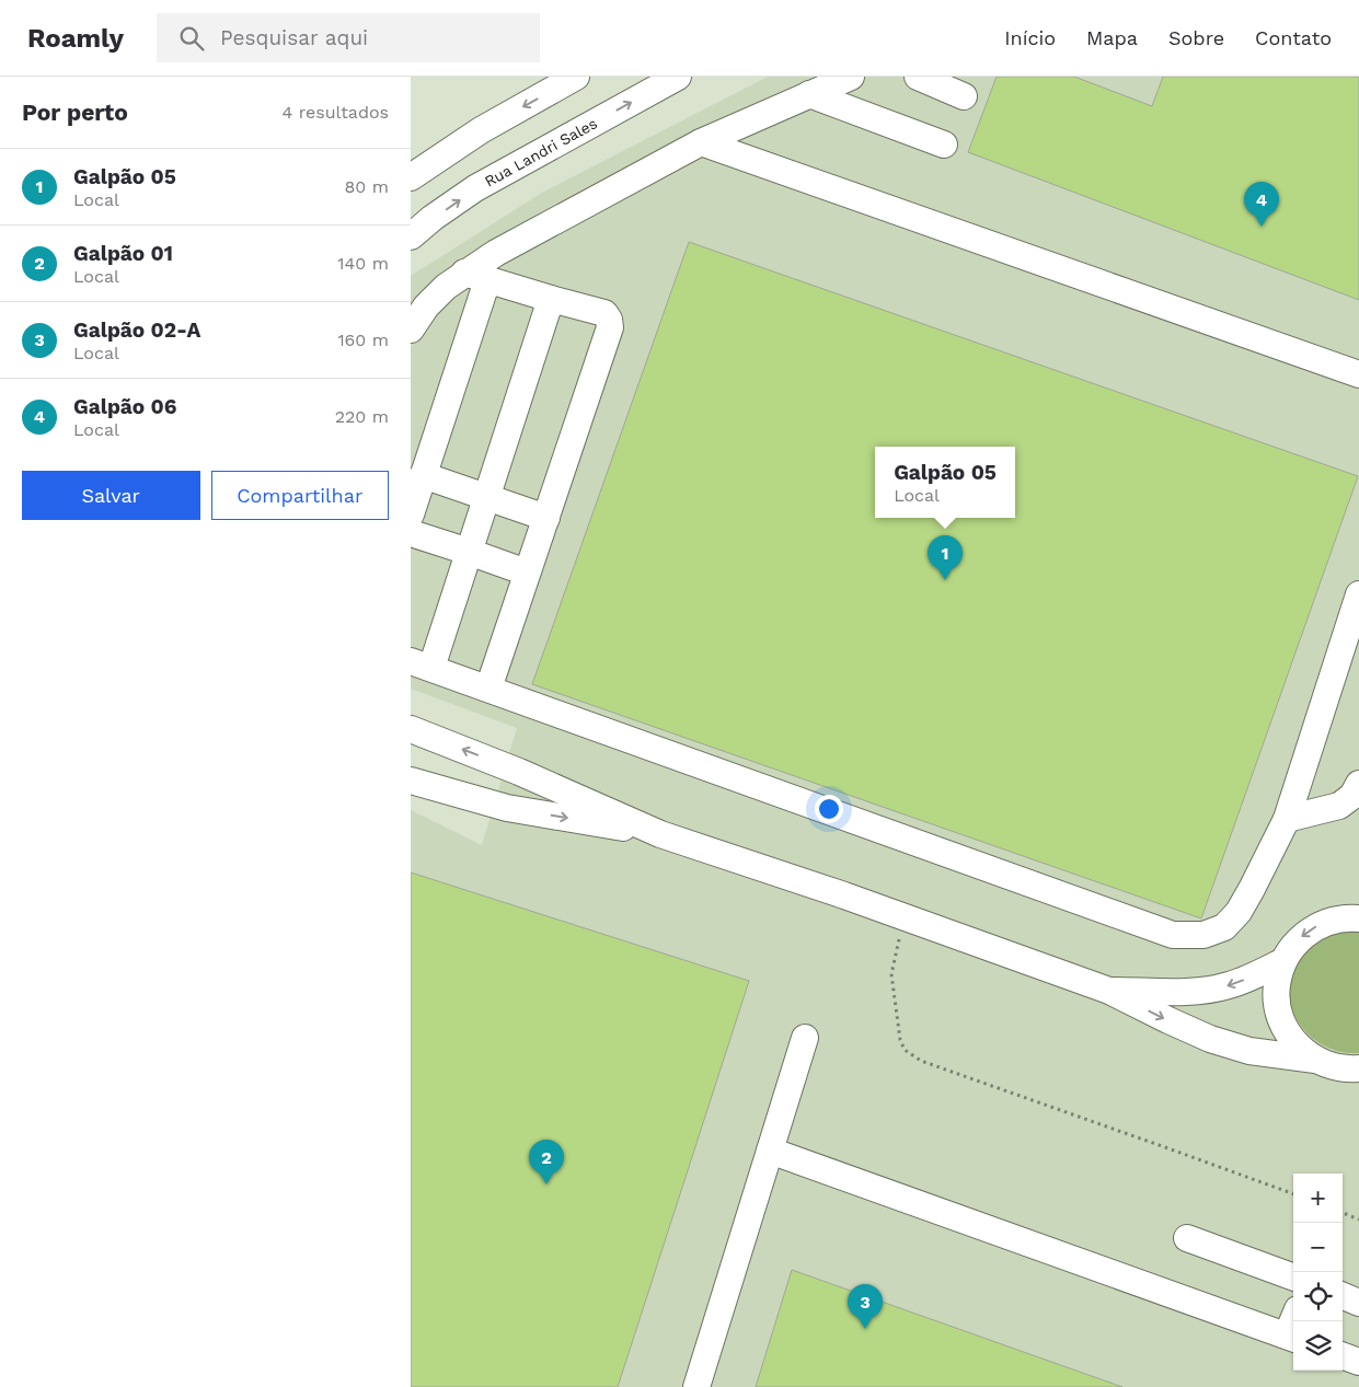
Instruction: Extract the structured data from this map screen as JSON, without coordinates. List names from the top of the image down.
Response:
{
  "streets": {
    "street": ["Rua Landri Sales"]
  },
  "page": {
    "header": "Roamly",
    "search": "Pesquisar aqui",
    "nav": [
      "Início",
      "Mapa",
      "Sobre",
      "Contato"
    ],
    "heading": ["Por perto", "4 resultados"],
    "list": [
      {
        "mark": "1",
        "name": "Galpão 05",
        "note": "Local",
        "value": "80 m"
      },
      {
        "mark": "2",
        "name": "Galpão 01",
        "note": "Local",
        "value": "140 m"
      },
      {
        "mark": "3",
        "name": "Galpão 02-A",
        "note": "Local",
        "value": "160 m"
      },
      {
        "mark": "4",
        "name": "Galpão 06",
        "note": "Local",
        "value": "220 m"
      }
    ],
    "pins": [
      "4",
      "1",
      "2",
      "3"
    ],
    "popup": ["Galpão 05", "Local"],
    "buttons": ["Salvar", "Compartilhar"],
    "map_buttons": ["+", "−"]
  }
}
